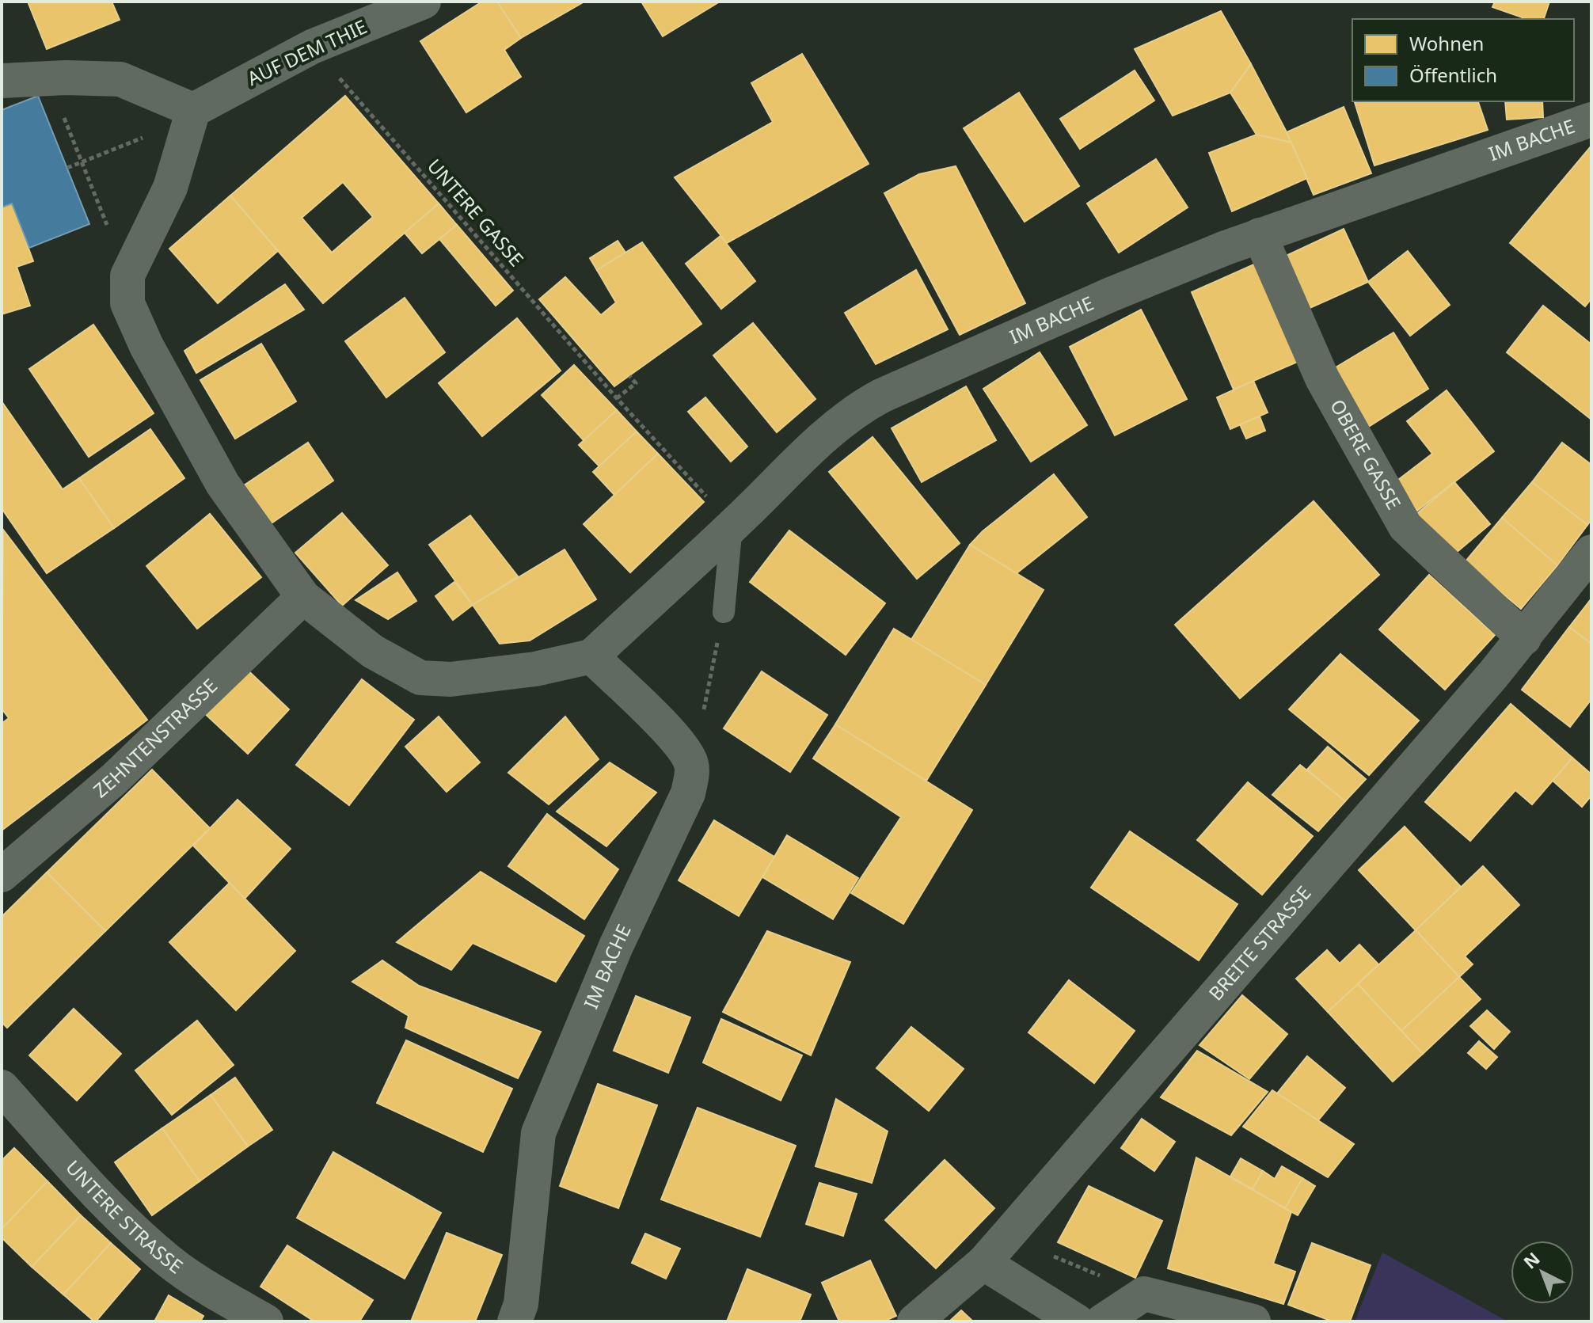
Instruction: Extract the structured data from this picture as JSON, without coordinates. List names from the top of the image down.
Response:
{
  "streets": {
    "street": [
      "AUF DEM THIE",
      "IM BACHE",
      "OBERE GASSE",
      "ZEHNTENSTRASSE",
      "BREITE STRASSE",
      "UNTERE STRASSE"
    ],
    "path": ["UNTERE GASSE"]
  },
  "crossings": [
    ["AUF DEM THIE", "UNTERE GASSE"],
    ["IM BACHE", "UNTERE GASSE"],
    ["IM BACHE", "OBERE GASSE"],
    ["OBERE GASSE", "BREITE STRASSE"]
  ],
  "legend": ["Wohnen", "Öffentlich"],
  "north": "top left"
}
